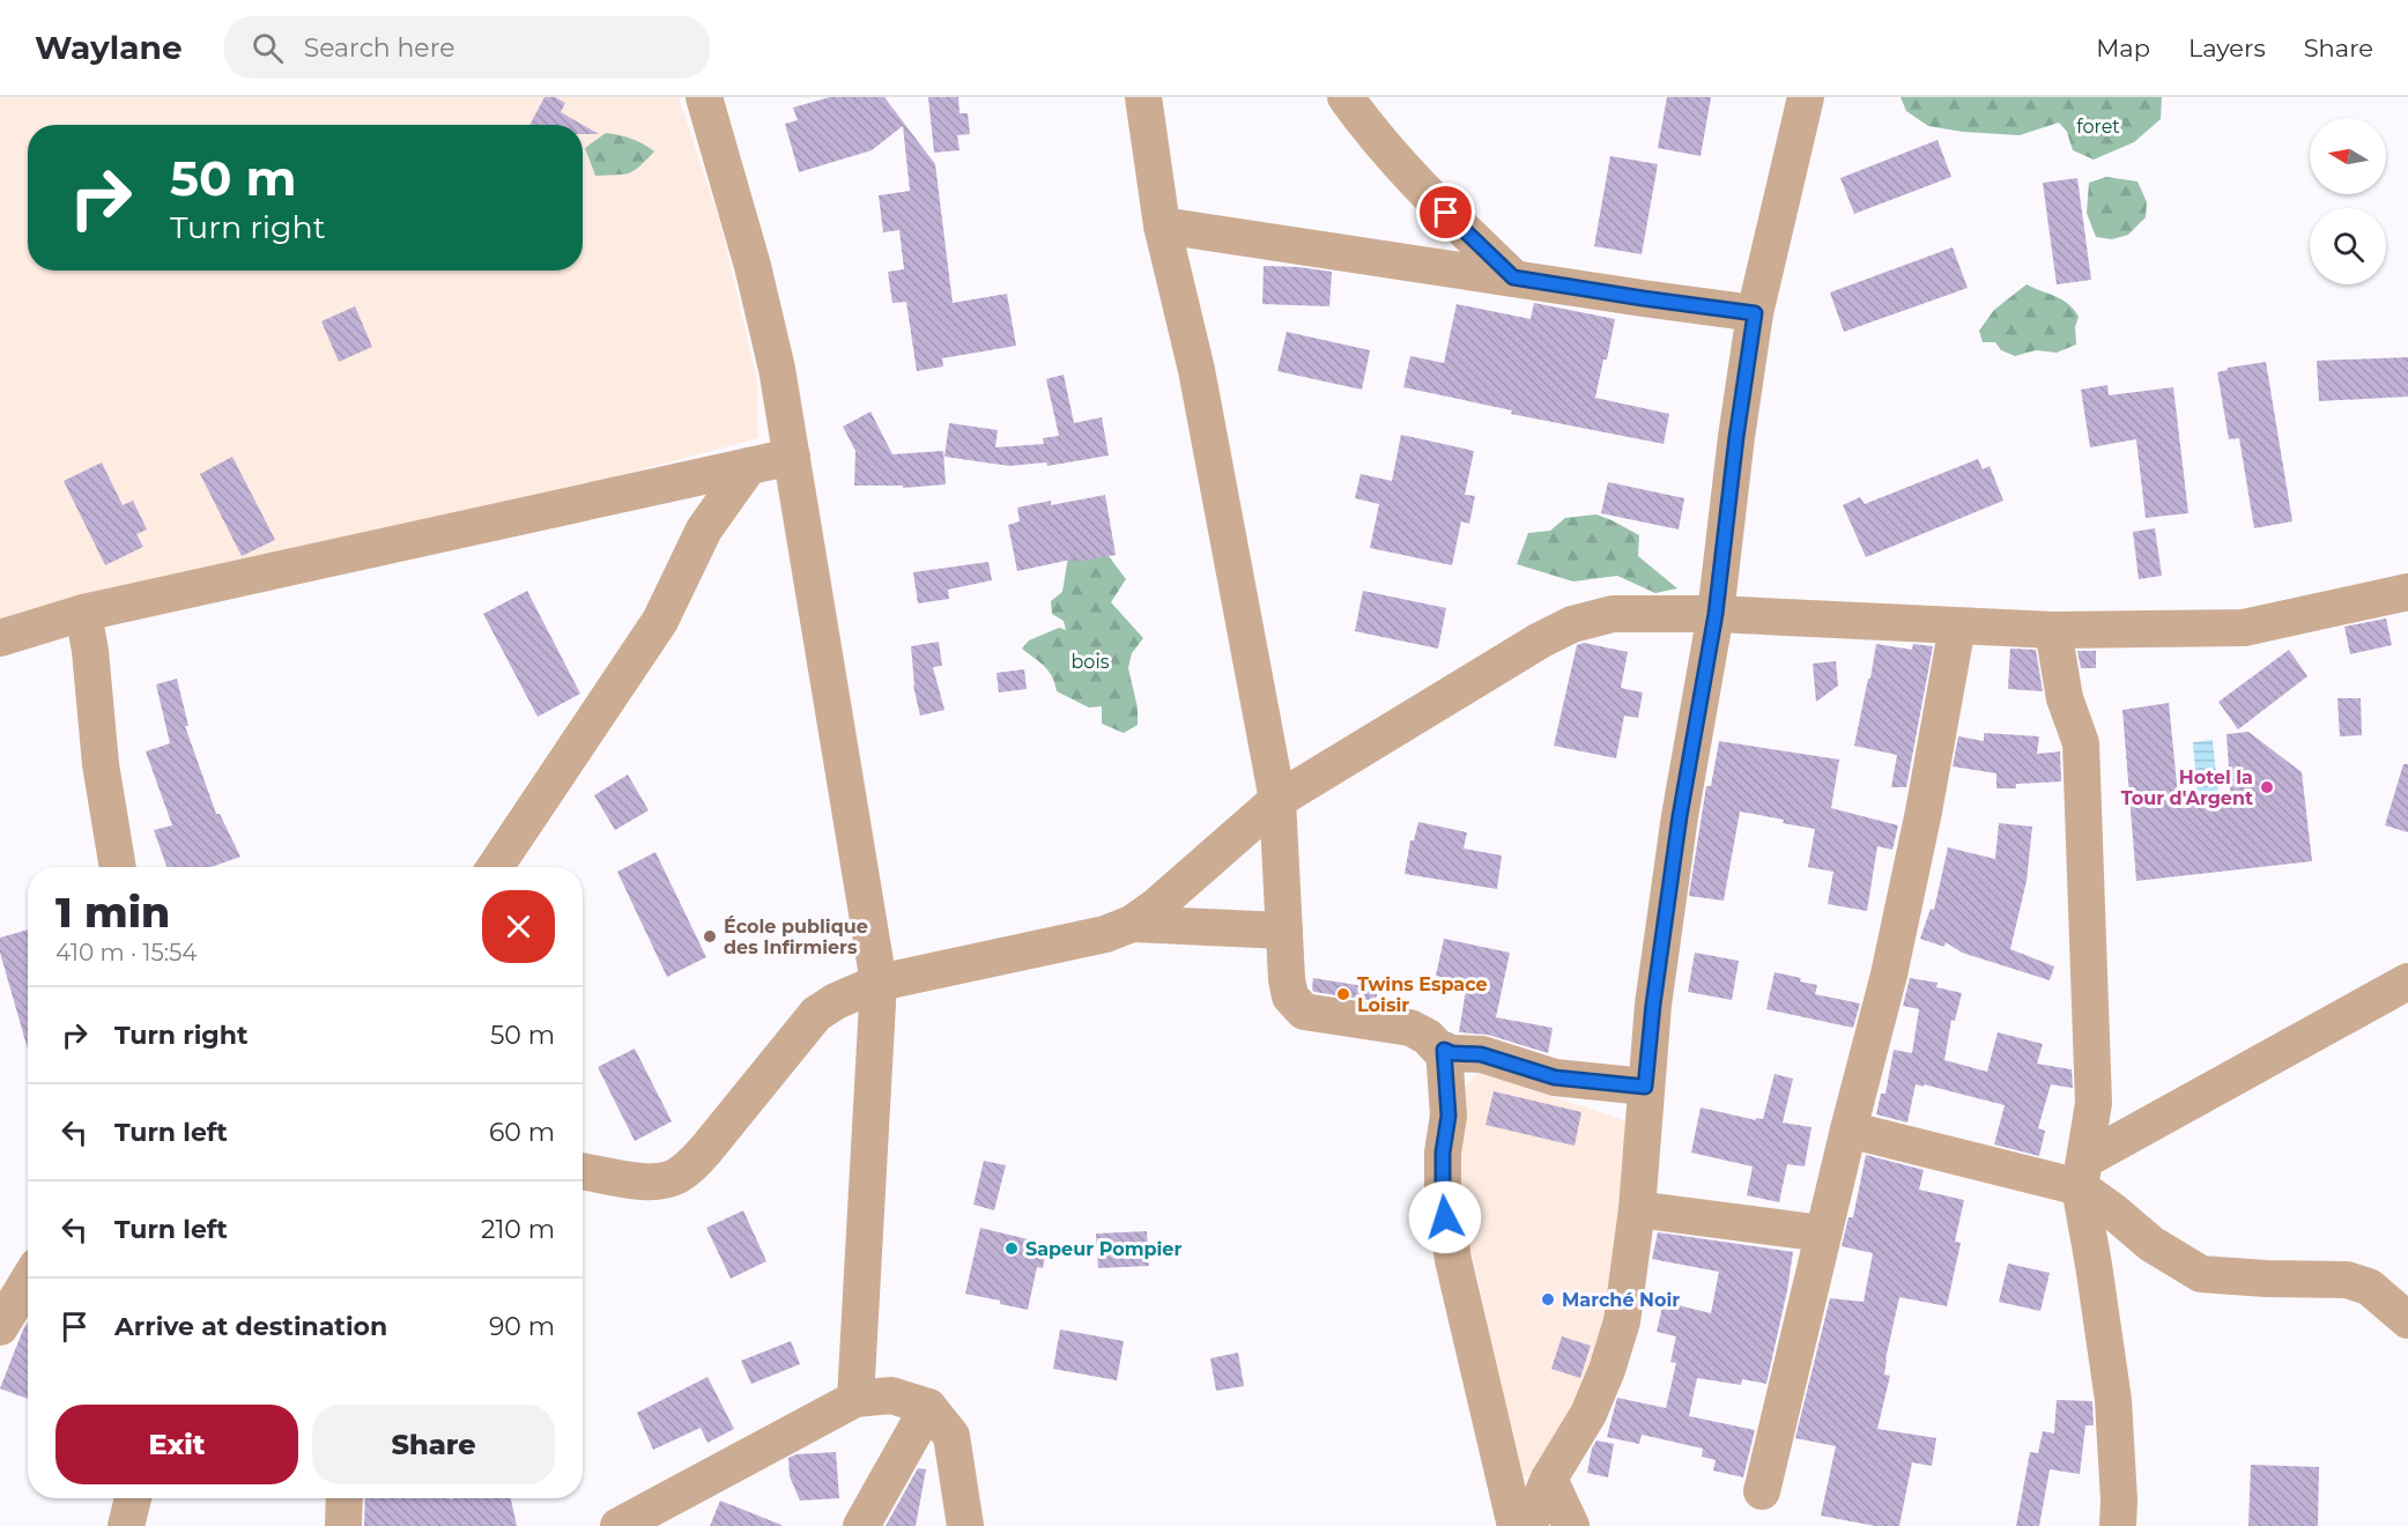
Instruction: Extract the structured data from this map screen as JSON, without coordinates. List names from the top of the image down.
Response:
{
  "parks": ["foret", "bois"],
  "places": [
    "Hotel la Tour d'Argent",
    "École publique des Infirmiers",
    "Twins Espace Loisir",
    "Sapeur Pompier",
    "Marché Noir"
  ],
  "north": "left",
  "page": {
    "header": "Waylane",
    "search": "Search here",
    "nav": ["Map", "Layers", "Share"],
    "turn": ["50 m", "Turn right"],
    "heading": ["1 min", "410 m · 15:54"],
    "list": [
      {
        "name": "Turn right",
        "value": "50 m"
      },
      {
        "name": "Turn left",
        "value": "60 m"
      },
      {
        "name": "Turn left",
        "value": "210 m"
      },
      {
        "name": "Arrive at destination",
        "value": "90 m"
      }
    ],
    "buttons": ["Exit", "Share"]
  }
}
